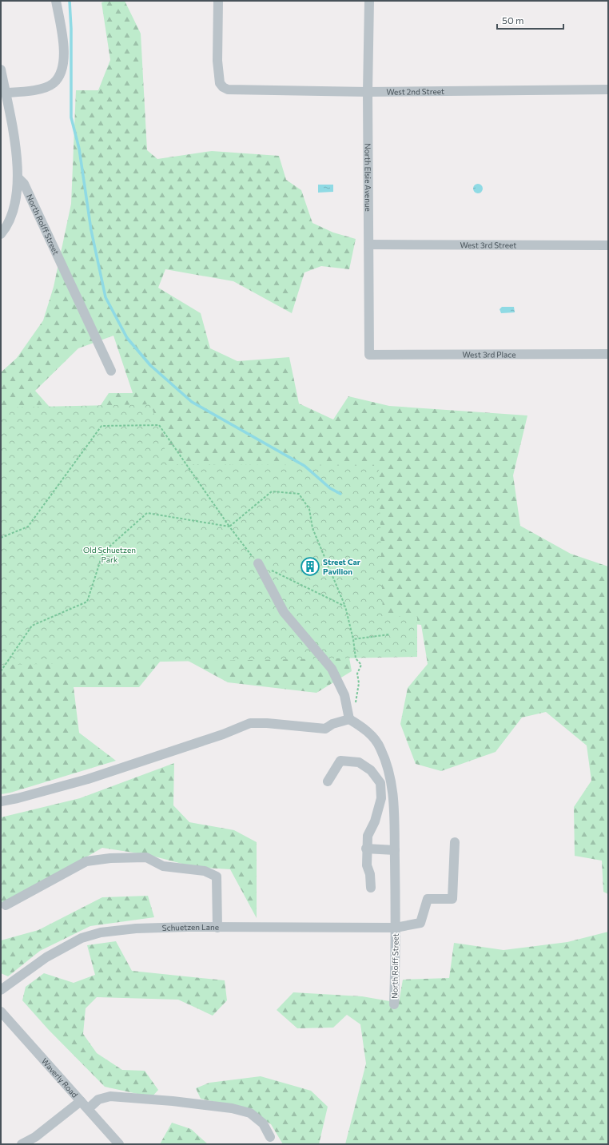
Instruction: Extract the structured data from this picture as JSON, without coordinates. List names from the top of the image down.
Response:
{
  "streets": {
    "street": [
      "West 2nd Street",
      "North Elsie Avenue",
      "North Rolff Street",
      "West 3rd Street",
      "West 3rd Place",
      "Schuetzen Lane",
      "Waverly Road"
    ]
  },
  "crossings": [
    ["West 2nd Street", "North Elsie Avenue"],
    ["North Elsie Avenue", "West 3rd Street"],
    ["North Elsie Avenue", "West 3rd Place"],
    ["North Rolff Street", "Schuetzen Lane"]
  ],
  "parks": ["Old Schuetzen Park"],
  "places": {
    "building": ["Street Car Pavilion"]
  },
  "scale_bar": "50 m"
}
